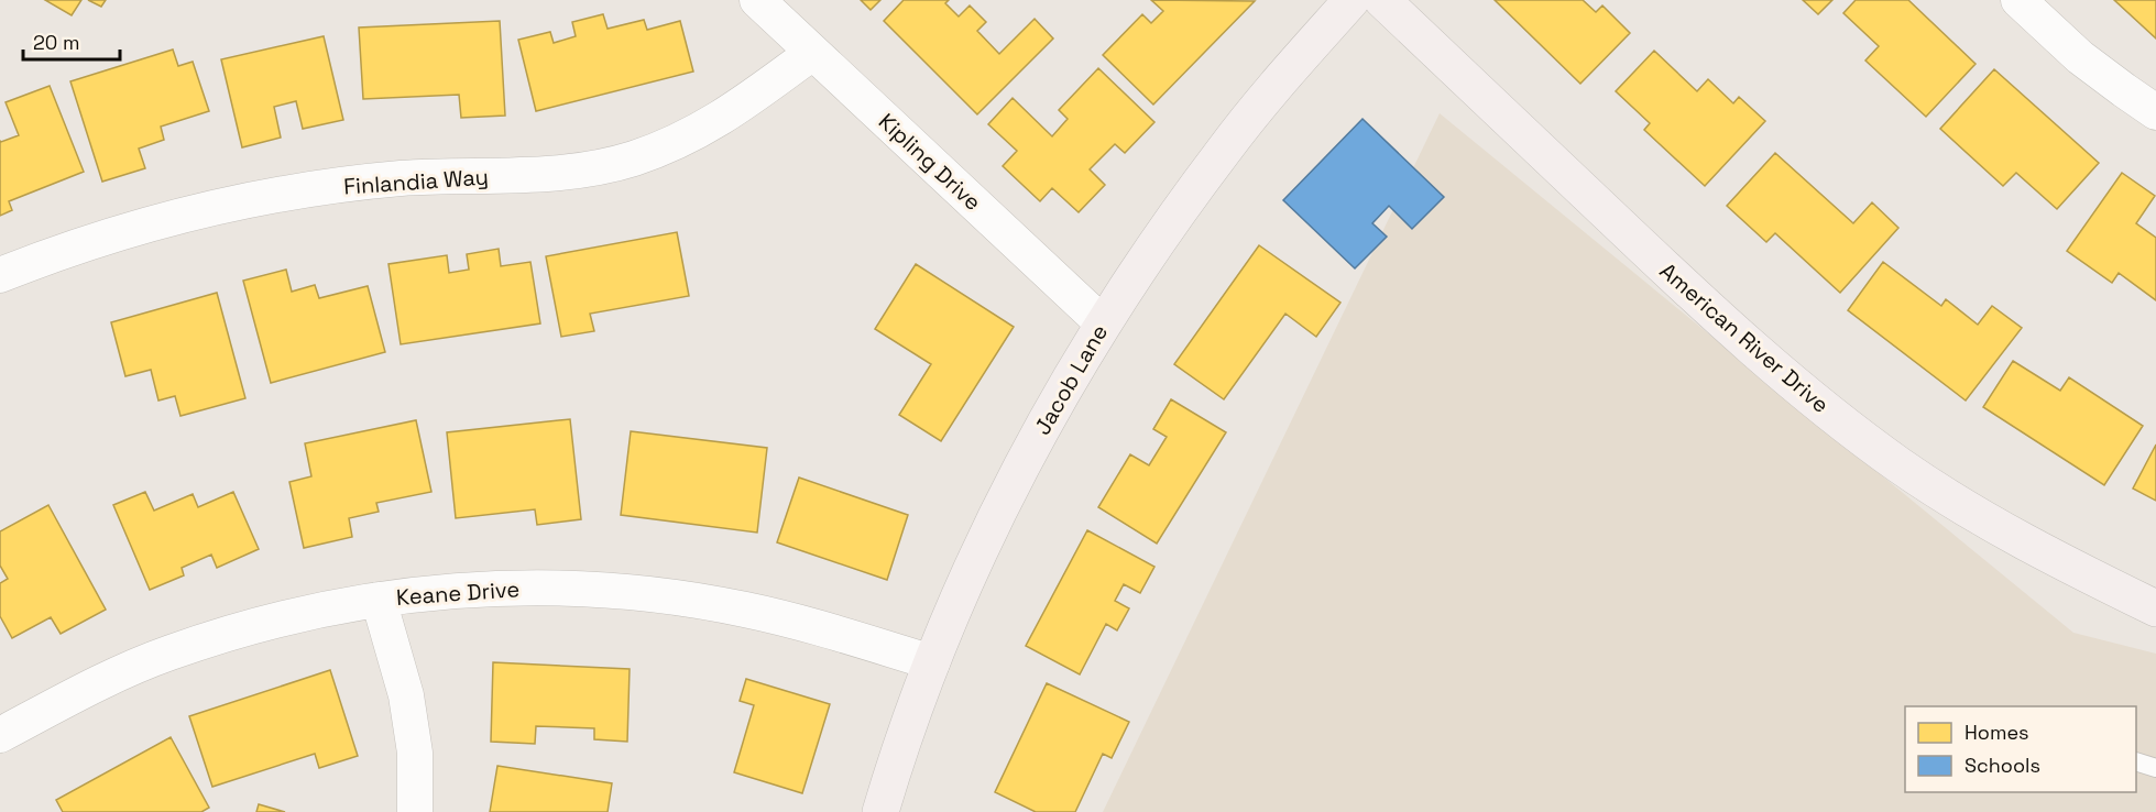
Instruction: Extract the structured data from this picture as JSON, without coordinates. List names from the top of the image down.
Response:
{
  "streets": {
    "street": [
      "Kipling Drive",
      "Finlandia Way",
      "American River Drive",
      "Jacob Lane",
      "Keane Drive"
    ]
  },
  "crossings": [
    ["Kipling Drive", "Finlandia Way"],
    ["Kipling Drive", "Jacob Lane"],
    ["Jacob Lane", "Keane Drive"]
  ],
  "legend": ["Homes", "Schools"],
  "scale_bar": "20 m"
}
